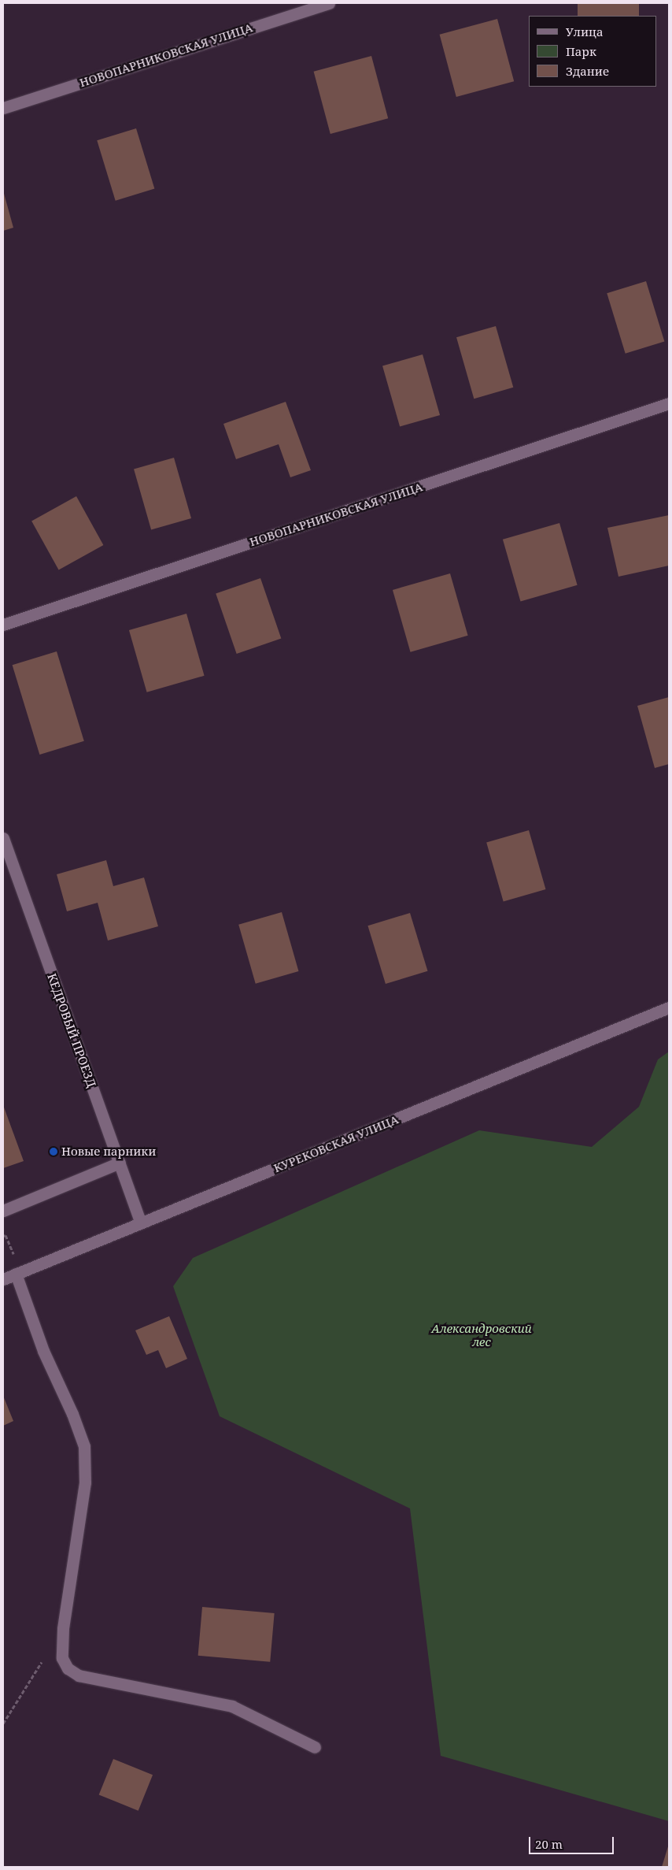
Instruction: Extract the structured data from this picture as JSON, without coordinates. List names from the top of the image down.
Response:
{
  "streets": {
    "street": ["НОВОПАРНИКОВСКАЯ УЛИЦА", "КЕДРОВЫЙ ПРОЕЗД", "КУРЕКОВСКАЯ УЛИЦА"]
  },
  "crossings": [
    ["КЕДРОВЫЙ ПРОЕЗД", "КУРЕКОВСКАЯ УЛИЦА"]
  ],
  "parks": ["Александровский лес"],
  "places": ["Новые парники"],
  "legend": ["Улица", "Парк", "Здание"],
  "scale_bar": "20 m"
}
